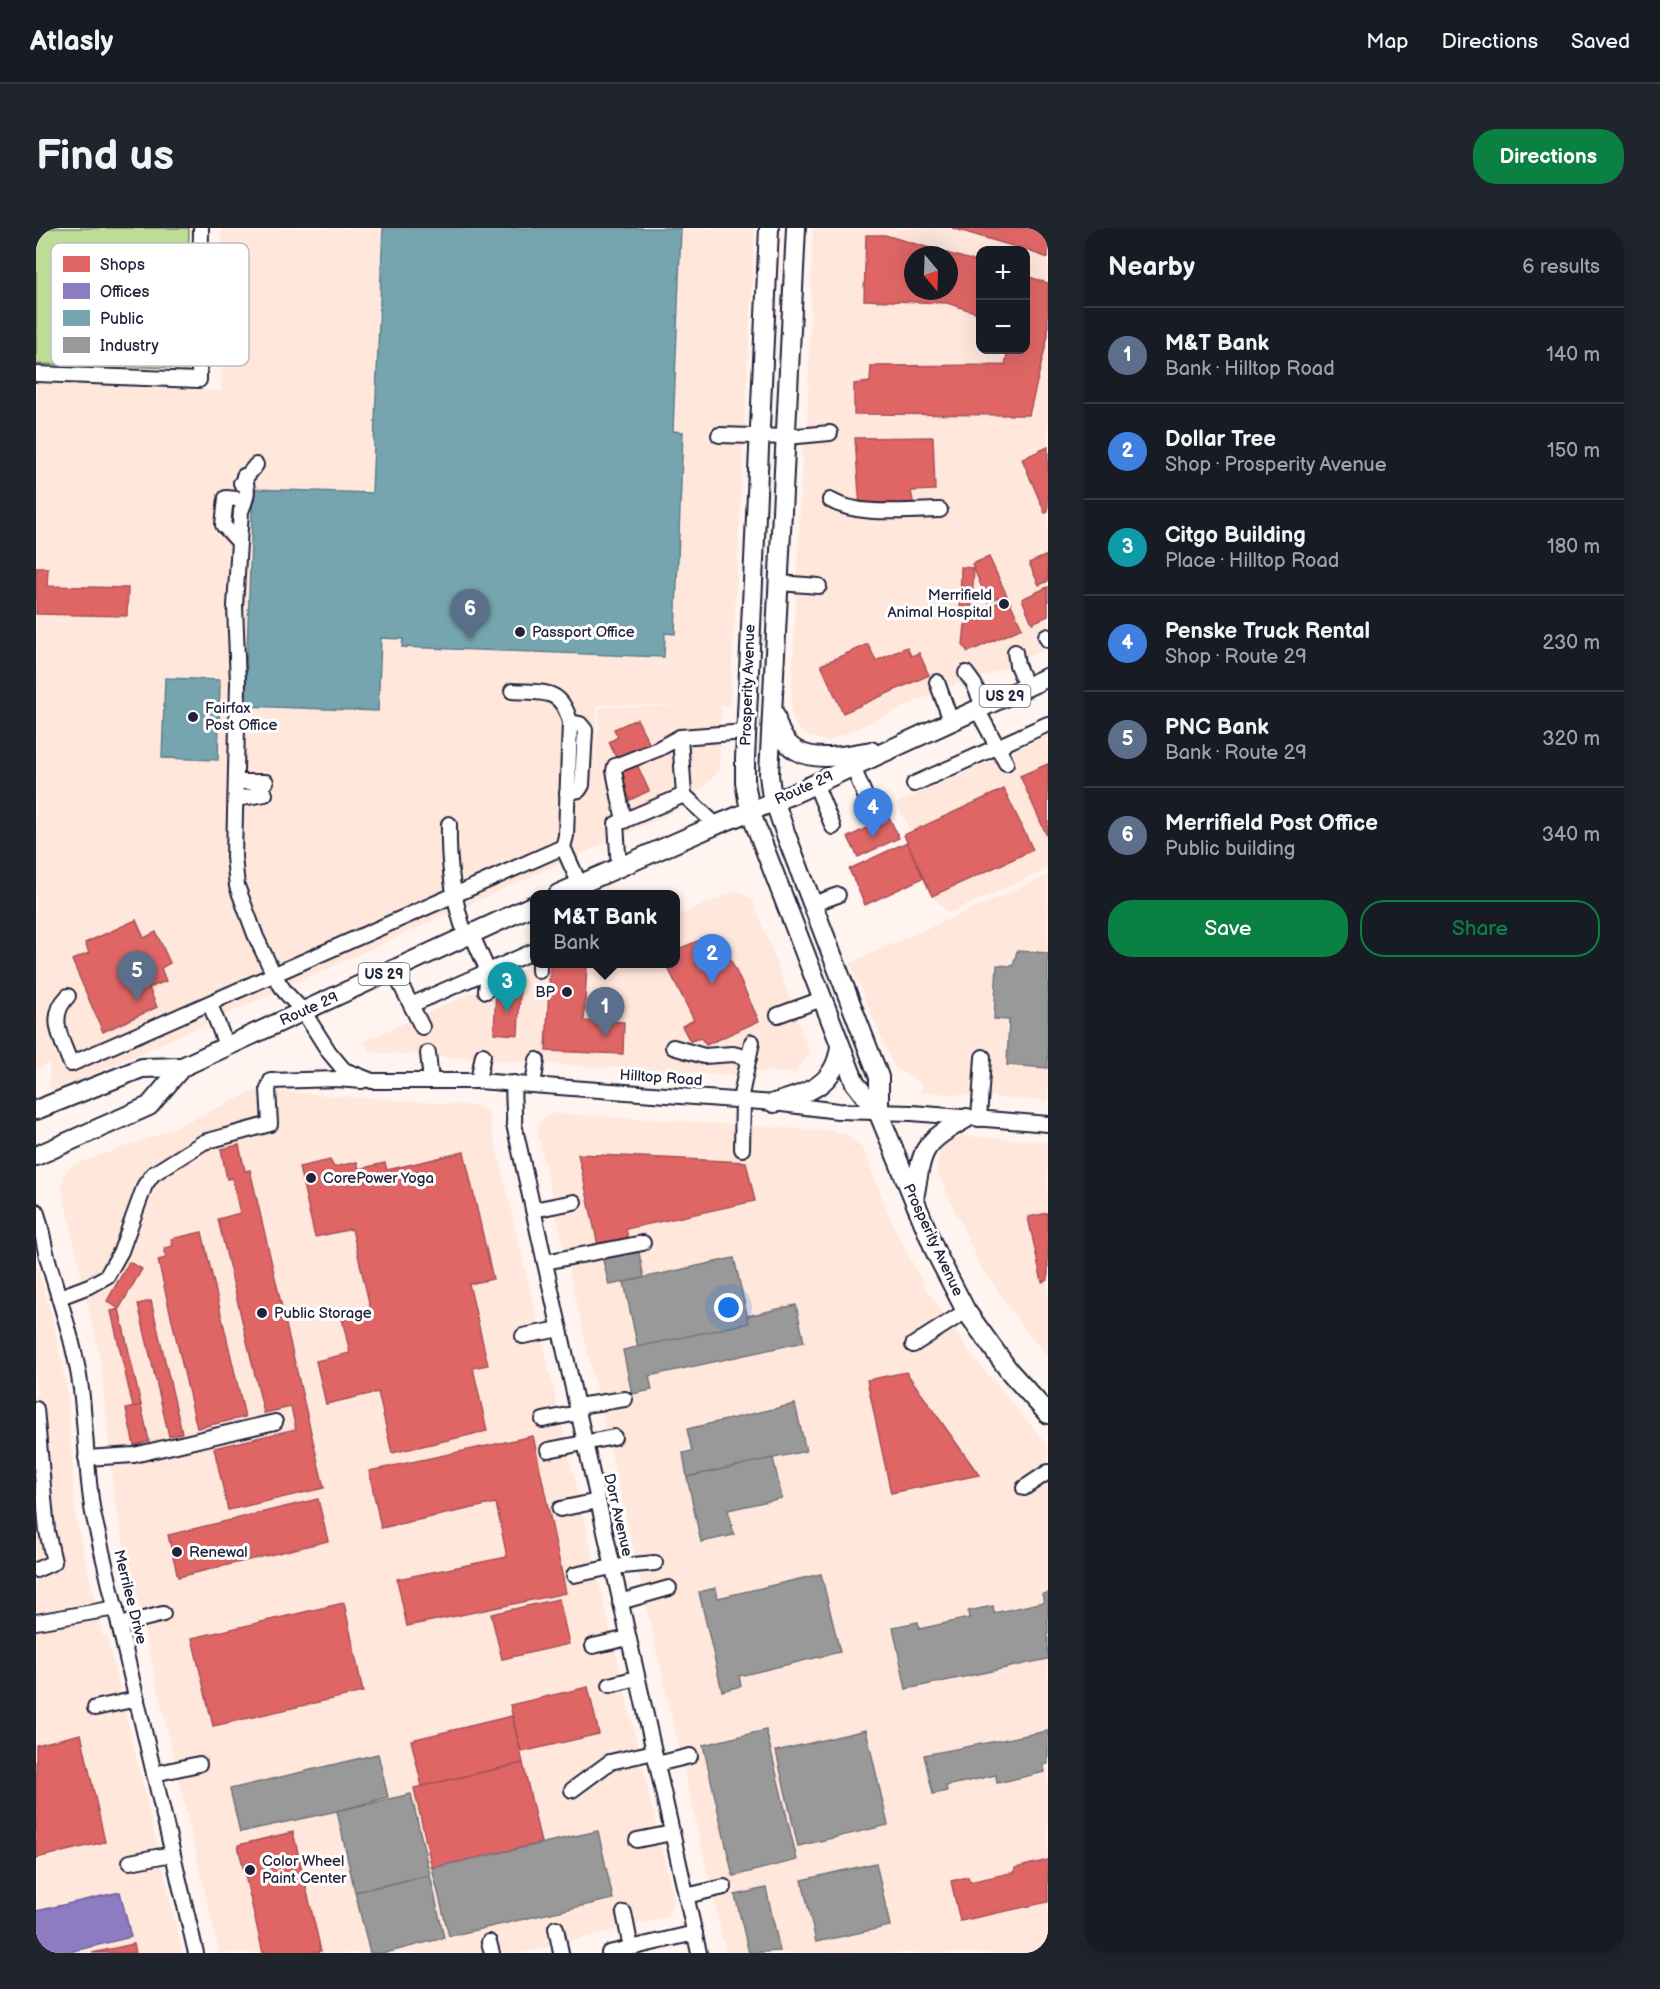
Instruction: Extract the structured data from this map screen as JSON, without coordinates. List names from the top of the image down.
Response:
{
  "streets": {
    "main road": ["Prosperity Avenue", "US 29", "Route 29"],
    "street": ["Hilltop Road", "Dorr Avenue", "Merrilee Drive"]
  },
  "crossings": [
    ["Prosperity Avenue", "Route 29"],
    ["Prosperity Avenue", "Hilltop Road"],
    ["Route 29", "Hilltop Road"],
    ["Hilltop Road", "Dorr Avenue"]
  ],
  "places": [
    "Merrifield Animal Hospital",
    "Passport Office",
    "Fairfax Post Office",
    "BP",
    "CorePower Yoga",
    "Public Storage",
    "Renewal",
    "Color Wheel Paint Center"
  ],
  "legend": [
    "Shops",
    "Offices",
    "Public",
    "Industry"
  ],
  "north": "bottom",
  "page": {
    "header": "Atlasly",
    "nav": ["Map", "Directions", "Saved"],
    "buttons": [
      "Directions",
      ["Save", "Share"]
    ],
    "title": "Find us",
    "heading": ["Nearby", "6 results"],
    "map_buttons": ["+", "−"],
    "list": [
      {
        "mark": "1",
        "name": "M&T Bank",
        "note": "Bank · Hilltop Road",
        "value": "140 m"
      },
      {
        "mark": "2",
        "name": "Dollar Tree",
        "note": "Shop · Prosperity Avenue",
        "value": "150 m"
      },
      {
        "mark": "3",
        "name": "Citgo Building",
        "note": "Place · Hilltop Road",
        "value": "180 m"
      },
      {
        "mark": "4",
        "name": "Penske Truck Rental",
        "note": "Shop · Route 29",
        "value": "230 m"
      },
      {
        "mark": "5",
        "name": "PNC Bank",
        "note": "Bank · Route 29",
        "value": "320 m"
      },
      {
        "mark": "6",
        "name": "Merrifield Post Office",
        "note": "Public building",
        "value": "340 m"
      }
    ],
    "pins": [
      "6",
      "4",
      "2",
      "5",
      "3",
      "1"
    ],
    "popup": ["M&T Bank", "Bank"]
  }
}
